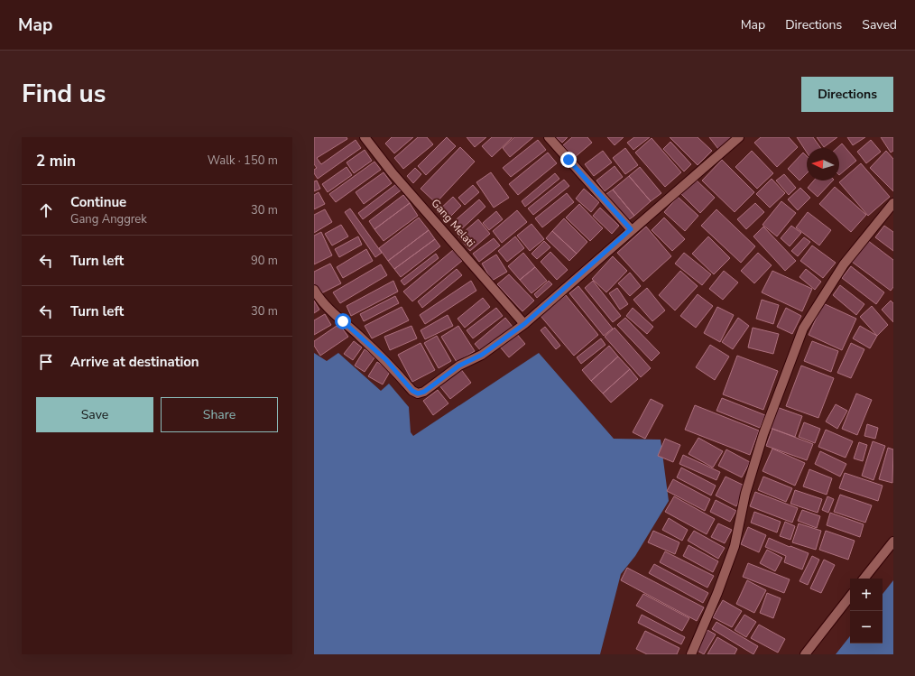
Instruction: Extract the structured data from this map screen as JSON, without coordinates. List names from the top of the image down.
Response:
{
  "streets": {
    "street": ["Gang Melati"]
  },
  "north": "left",
  "page": {
    "header": "Map",
    "nav": ["Map", "Directions", "Saved"],
    "title": "Find us",
    "buttons": [
      "Directions",
      ["Save", "Share"]
    ],
    "heading": ["2 min", "Walk · 150 m"],
    "list": [
      ["Continue", "Gang Anggrek", "30 m"],
      ["Turn left", "90 m"],
      ["Turn left", "30 m"],
      "Arrive at destination"
    ],
    "map_buttons": ["+", "−"]
  }
}
